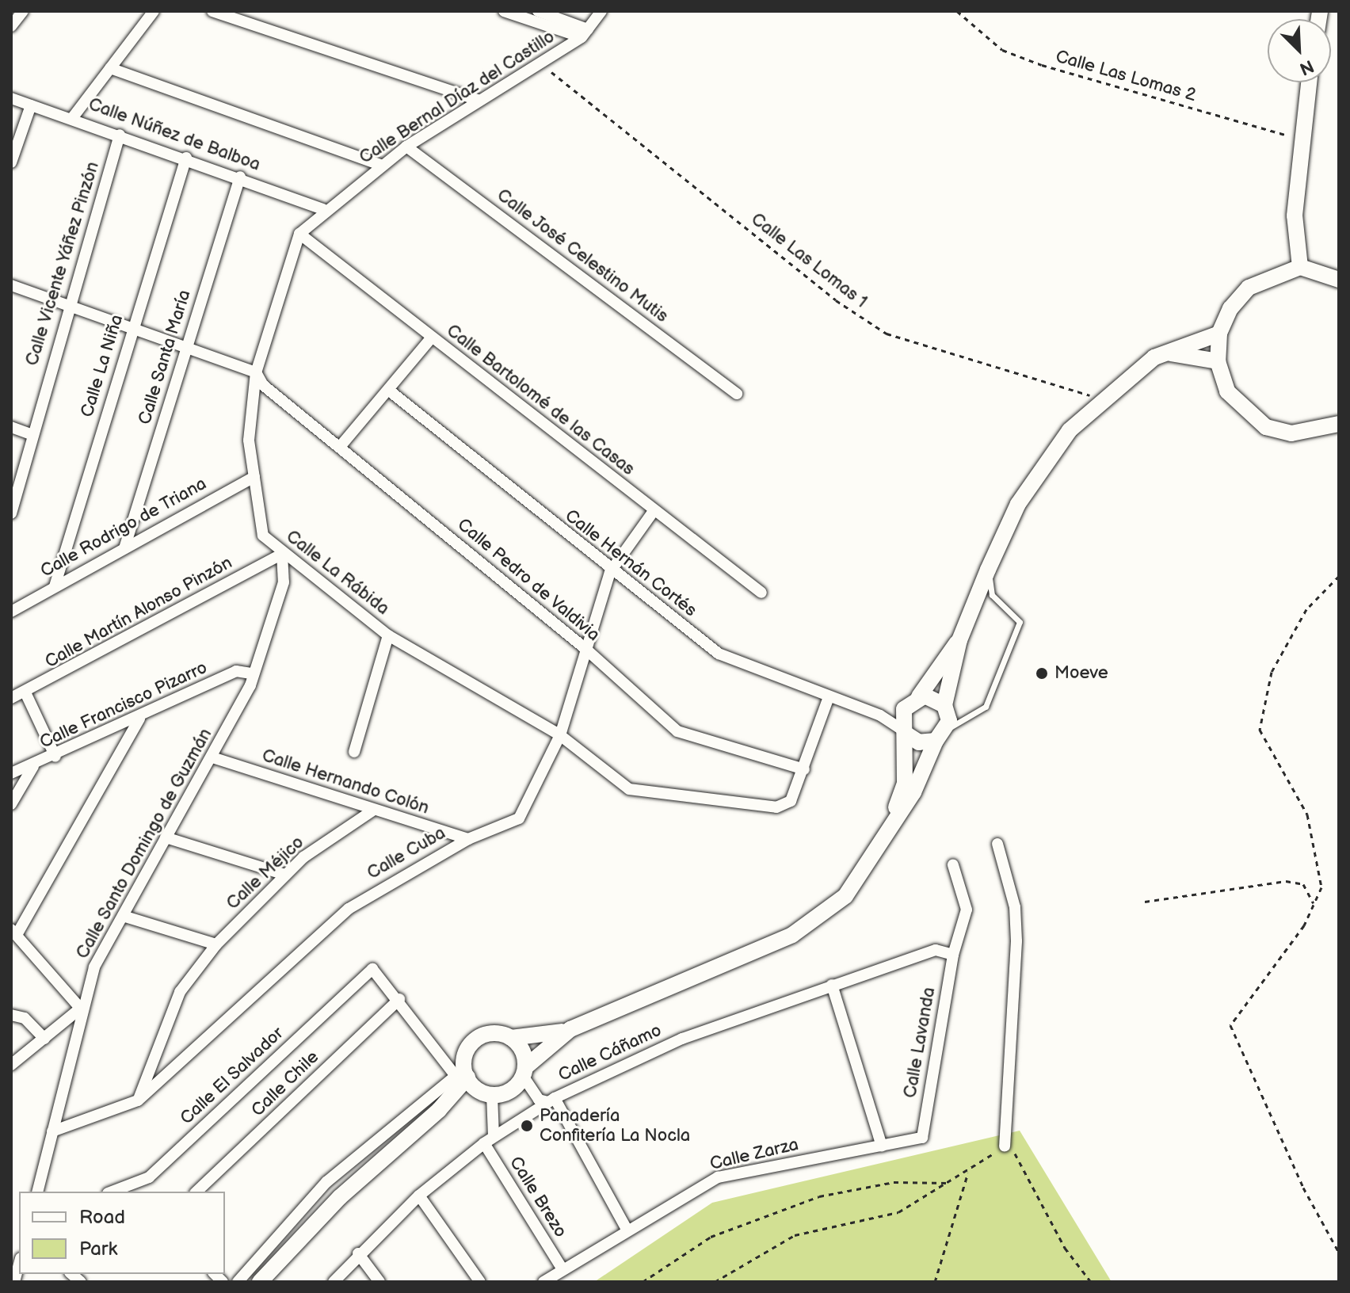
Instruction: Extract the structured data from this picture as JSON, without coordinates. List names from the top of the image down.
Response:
{
  "streets": {
    "street": [
      "Calle Bernal Díaz del Castillo",
      "Calle Núñez de Balboa",
      "Calle José Celestino Mutis",
      "Calle Vicente Yáñez Pinzón",
      "Calle Santa María",
      "Calle La Niña",
      "Calle Bartolomé de las Casas",
      "Calle Rodrigo de Triana",
      "Calle Hernán Cortés",
      "Calle La Rábida",
      "Calle Pedro de Valdivia",
      "Calle Martín Alonso Pinzón",
      "Calle Francisco Pizarro",
      "Calle Hernando Colón",
      "Calle Santo Domingo de Guzmán",
      "Calle Cuba",
      "Calle Méjico",
      "Calle Lavanda",
      "Calle Cáñamo",
      "Calle El Salvador",
      "Calle Chile",
      "Calle Zarza",
      "Calle Brezo"
    ],
    "path": ["Calle Las Lomas 2", "Calle Las Lomas 1"]
  },
  "crossings": [
    ["Calle Bernal Díaz del Castillo", "Calle Núñez de Balboa"],
    ["Calle Bernal Díaz del Castillo", "Calle José Celestino Mutis"],
    ["Calle Bernal Díaz del Castillo", "Calle Las Lomas 1"],
    ["Calle Bernal Díaz del Castillo", "Calle Bartolomé de las Casas"],
    ["Calle Bernal Díaz del Castillo", "Calle La Rábida"],
    ["Calle Núñez de Balboa", "Calle Vicente Yáñez Pinzón"],
    ["Calle Núñez de Balboa", "Calle Santa María"],
    ["Calle Núñez de Balboa", "Calle La Niña"],
    ["Calle Santa María", "Calle Rodrigo de Triana"],
    ["Calle La Niña", "Calle Rodrigo de Triana"],
    ["Calle Bartolomé de las Casas", "Calle La Rábida"],
    ["Calle Bartolomé de las Casas", "Calle Cuba"],
    ["Calle Rodrigo de Triana", "Calle La Rábida"],
    ["Calle Hernán Cortés", "Calle La Rábida"],
    ["Calle Hernán Cortés", "Calle Cuba"],
    ["Calle La Rábida", "Calle Pedro de Valdivia"],
    ["Calle La Rábida", "Calle Martín Alonso Pinzón"],
    ["Calle La Rábida", "Calle Santo Domingo de Guzmán"],
    ["Calle La Rábida", "Calle Cuba"],
    ["Calle Pedro de Valdivia", "Calle Cuba"],
    ["Calle Martín Alonso Pinzón", "Calle Santo Domingo de Guzmán"],
    ["Calle Francisco Pizarro", "Calle Santo Domingo de Guzmán"],
    ["Calle Hernando Colón", "Calle Santo Domingo de Guzmán"],
    ["Calle Hernando Colón", "Calle Cuba"],
    ["Calle Hernando Colón", "Calle Méjico"],
    ["Calle Santo Domingo de Guzmán", "Calle Cuba"],
    ["Calle Cuba", "Calle Méjico"],
    ["Calle Lavanda", "Calle Cáñamo"],
    ["Calle Lavanda", "Calle Zarza"],
    ["Calle Cáñamo", "Calle Brezo"],
    ["Calle El Salvador", "Calle Chile"],
    ["Calle Zarza", "Calle Brezo"]
  ],
  "places": ["Moeve", "Panadería Confitería La Nocla"],
  "legend": ["Road", "Park"],
  "north": "bottom right"
}
